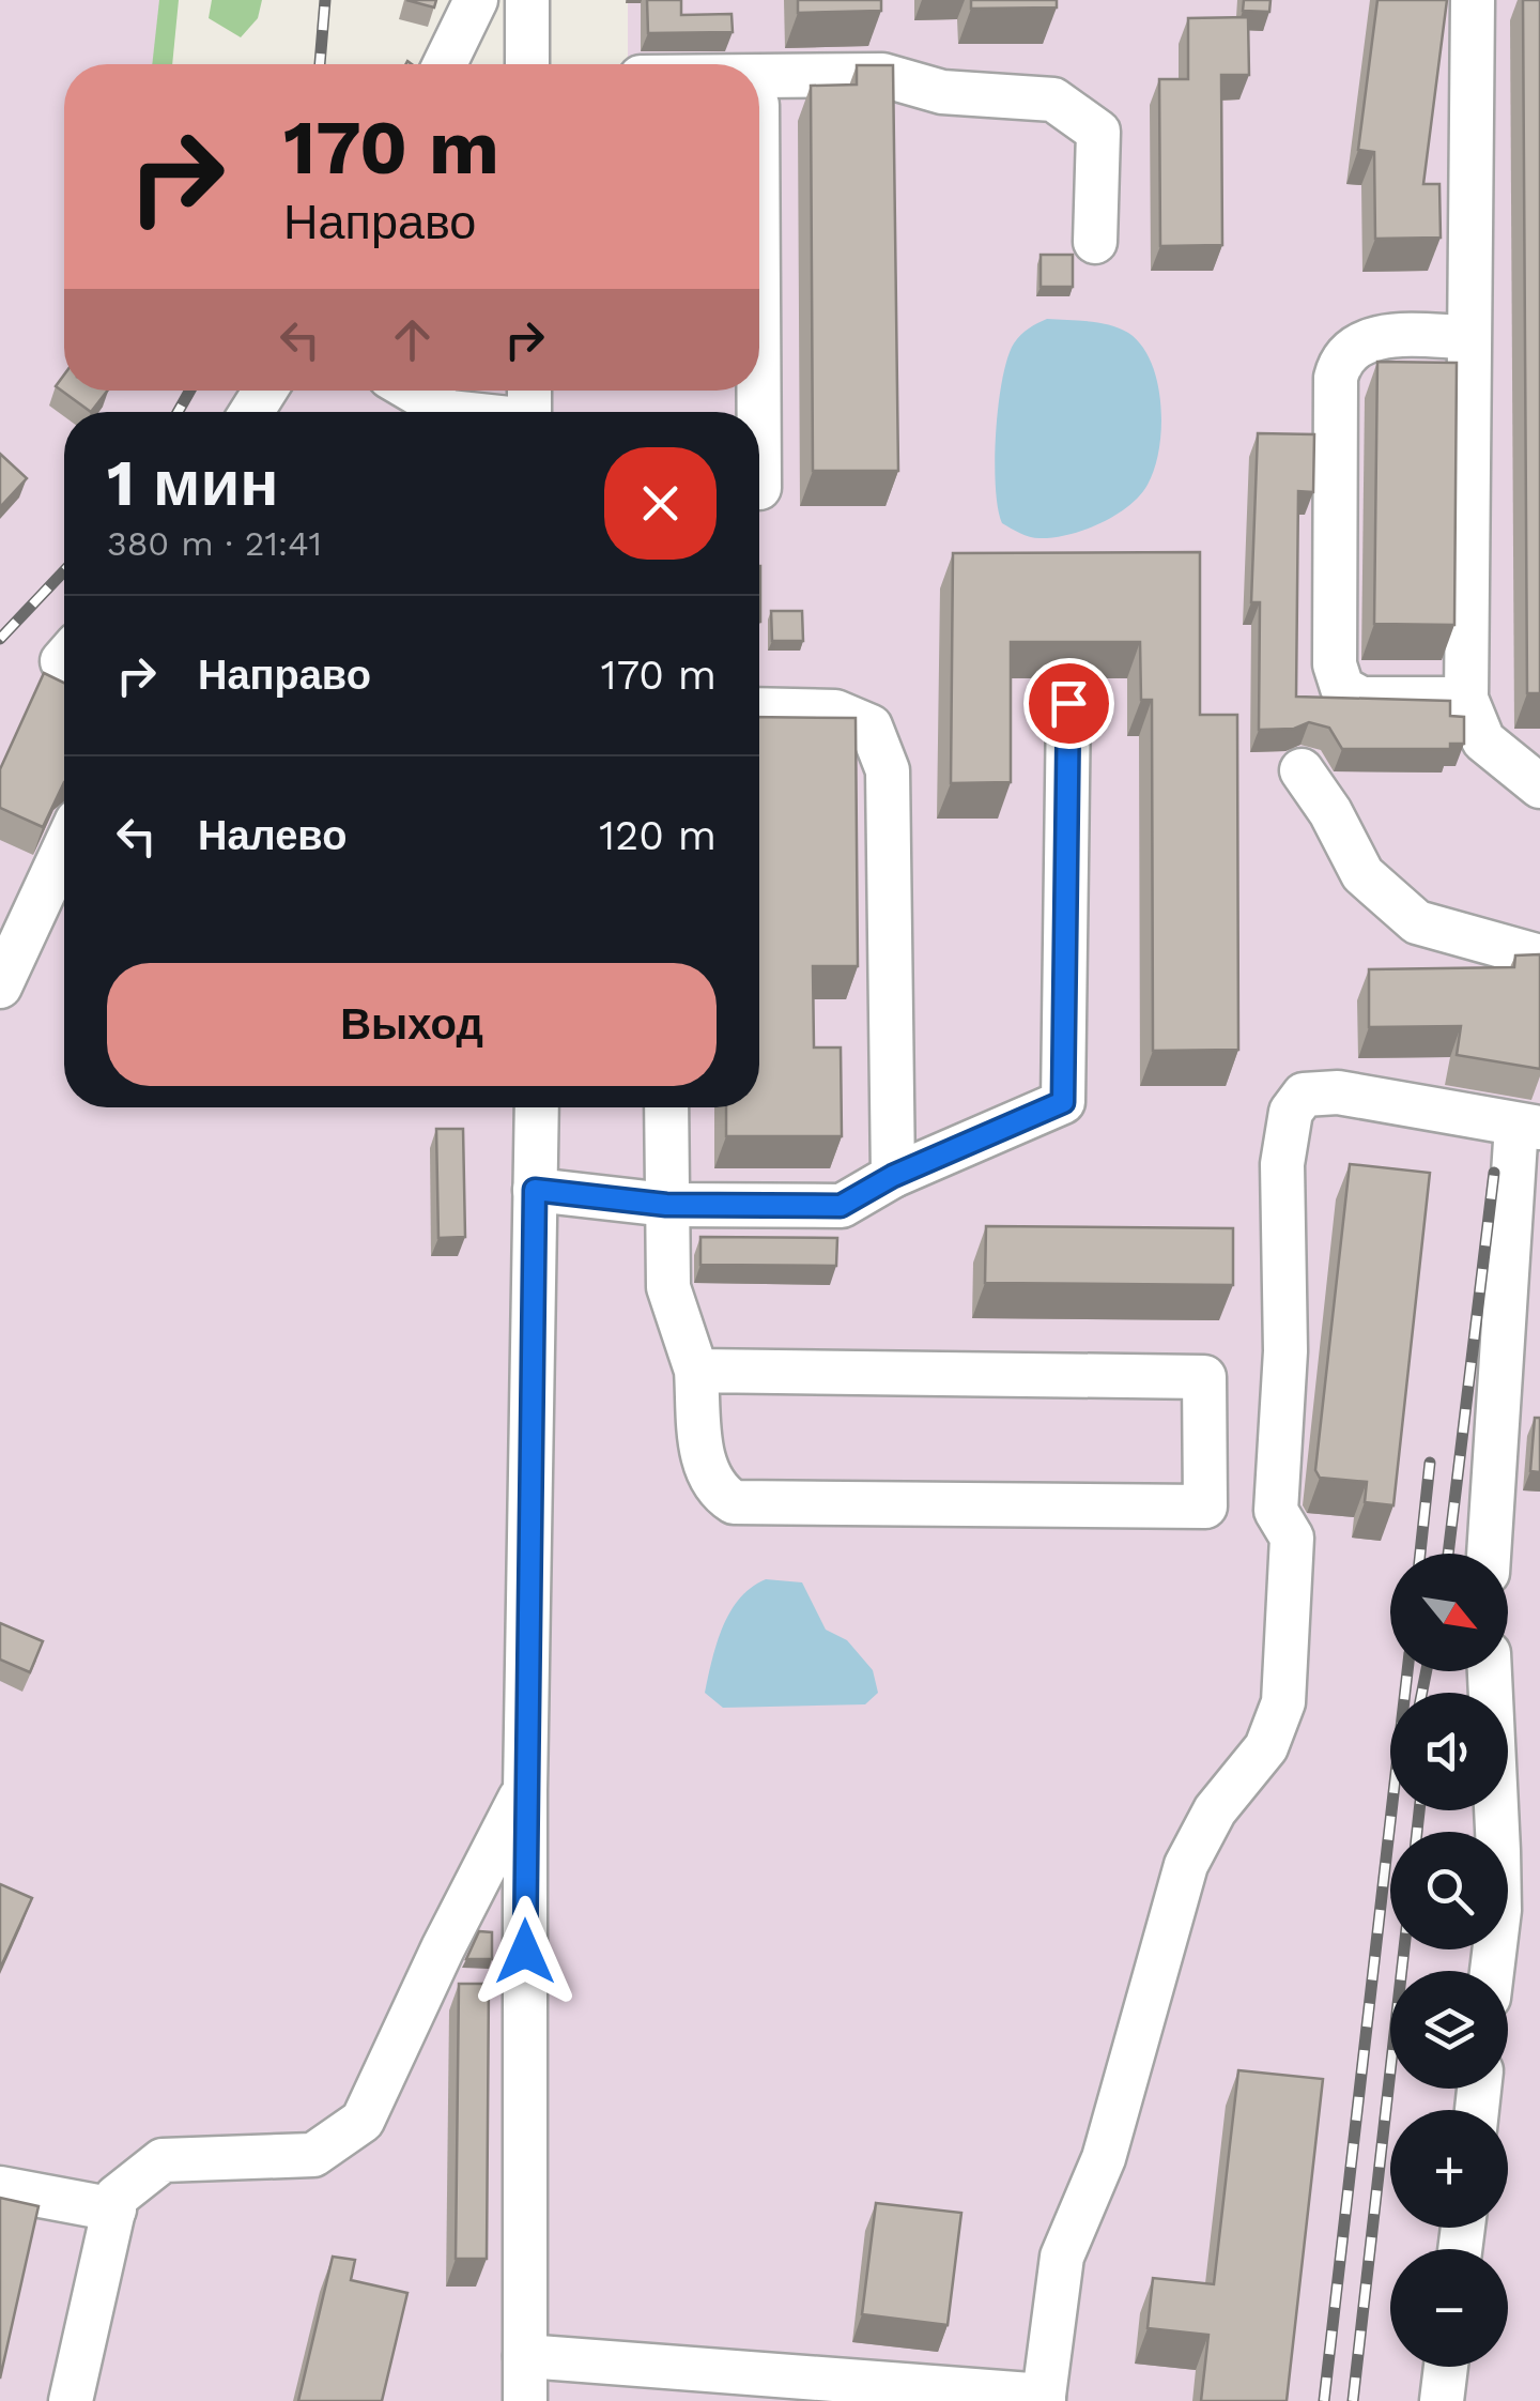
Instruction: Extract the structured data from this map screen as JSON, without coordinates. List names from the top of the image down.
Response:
{
  "north": "bottom right",
  "page": {
    "turn": ["170 m", "Направо"],
    "heading": ["1 мин", "380 m · 21:41"],
    "list": [
      {
        "name": "Направо",
        "value": "170 m"
      },
      {
        "name": "Налево",
        "value": "120 m"
      }
    ],
    "buttons": "Выход",
    "map_buttons": ["+", "−"]
  }
}
